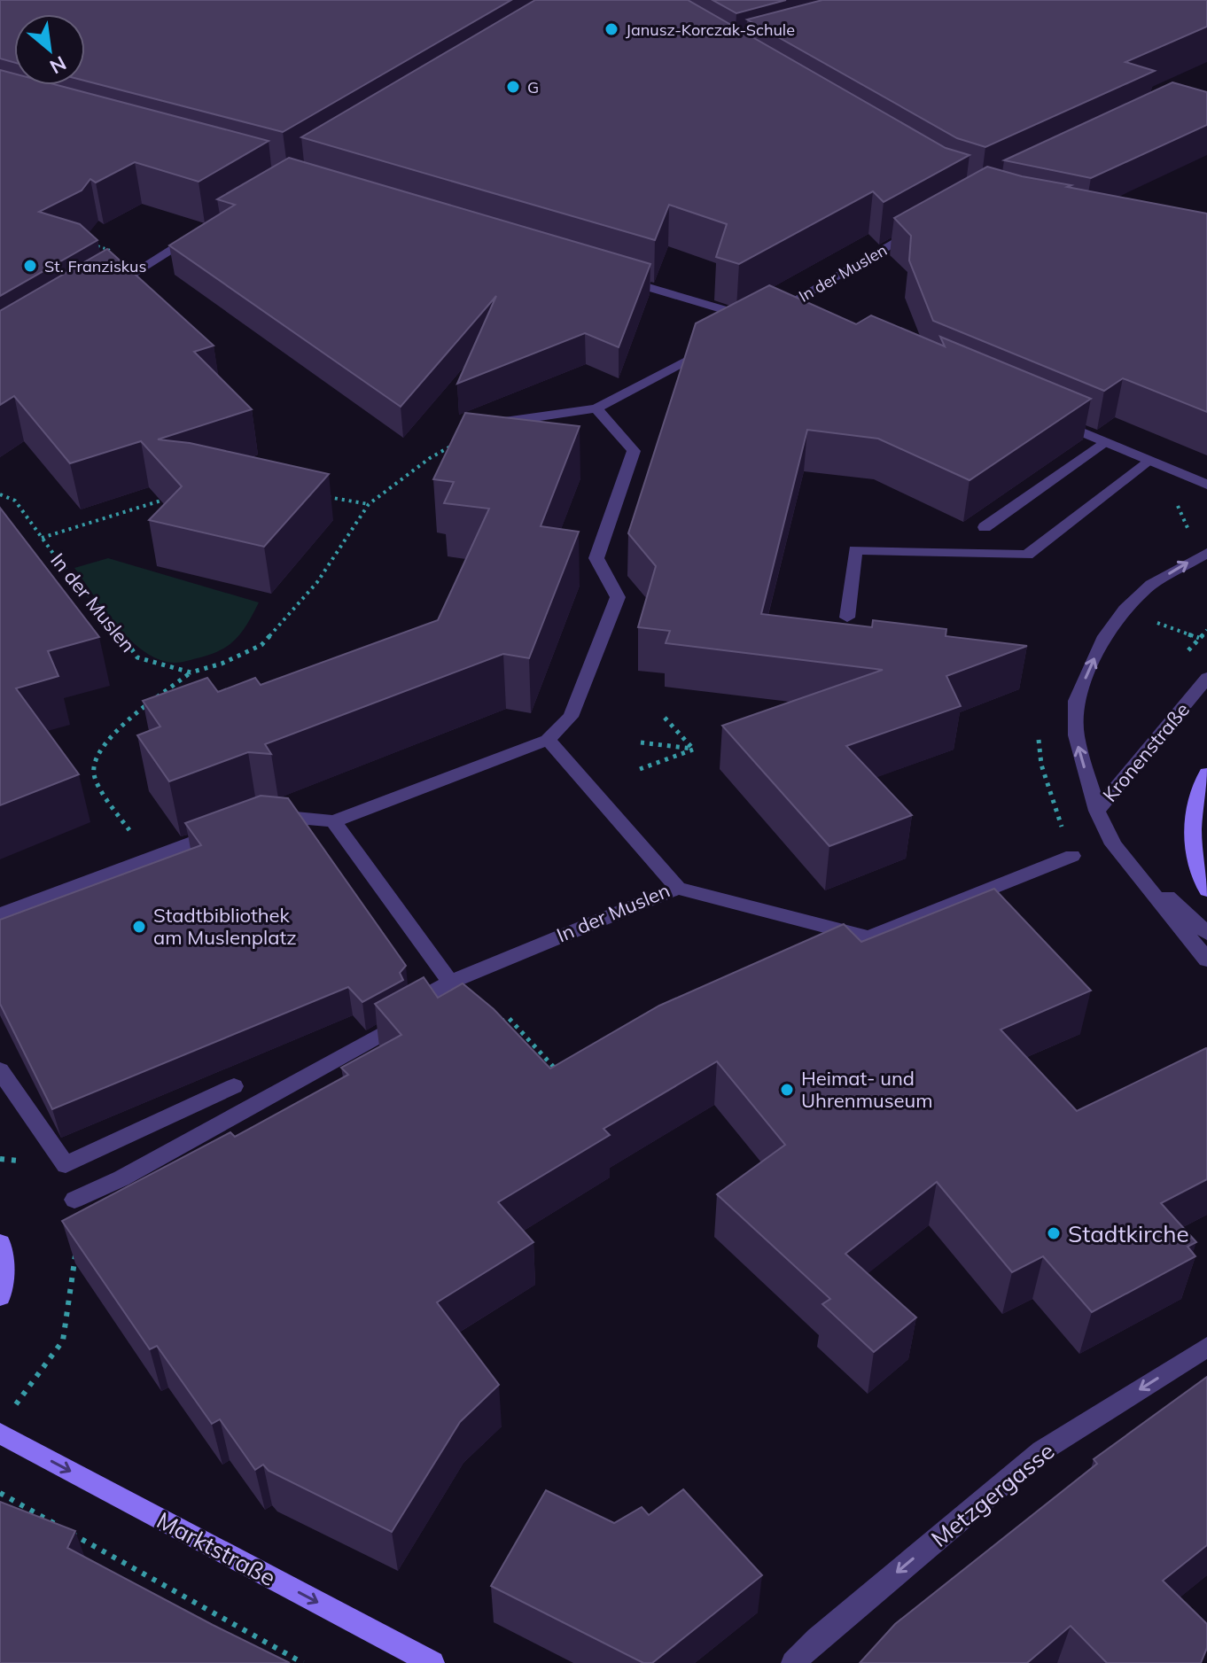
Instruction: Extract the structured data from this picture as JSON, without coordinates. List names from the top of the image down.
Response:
{
  "streets": {
    "main road": ["Marktstraße"],
    "street": ["In der Muslen", "Kronenstraße", "Metzgergasse"]
  },
  "one_way": ["Metzgergasse", "Marktstraße"],
  "places": [
    "Janusz-Korczak-Schule",
    "G",
    "St. Franziskus",
    "Stadtbibliothek am Muslenplatz",
    "Heimat- und Uhrenmuseum",
    "Stadtkirche"
  ],
  "north": "bottom right"
}
